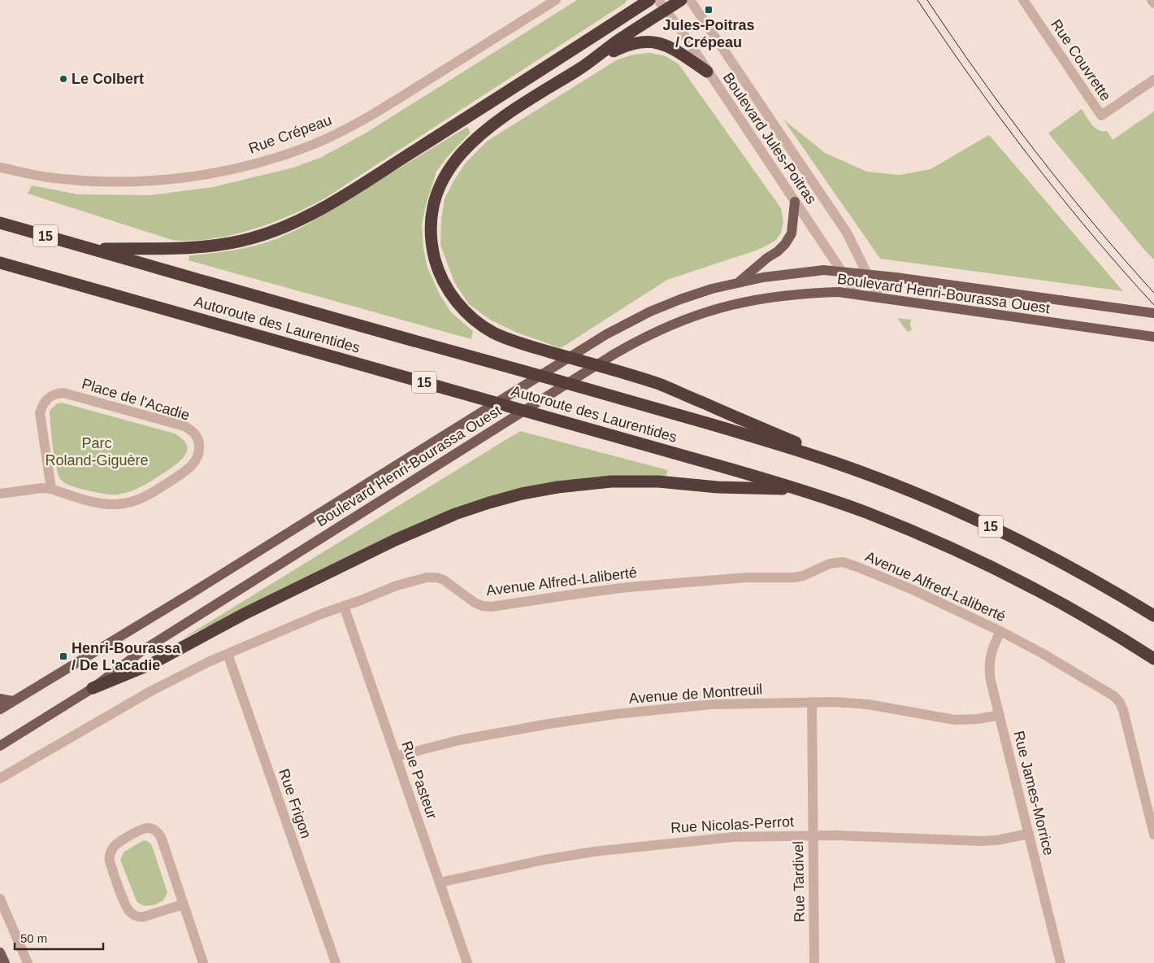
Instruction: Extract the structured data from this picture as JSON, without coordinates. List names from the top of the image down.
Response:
{
  "streets": {
    "highway": ["15", "Autoroute des Laurentides"],
    "main road": ["Boulevard Henri-Bourassa Ouest"],
    "street": [
      "Rue Couvrette",
      "Rue Crépeau",
      "Boulevard Jules-Poitras",
      "Place de l'Acadie",
      "Avenue Alfred-Laliberté",
      "Avenue de Montreuil",
      "Rue Pasteur",
      "Rue James-Morrice",
      "Rue Frigon",
      "Rue Nicolas-Perrot",
      "Rue Tardivel"
    ]
  },
  "crossings": [
    ["Boulevard Jules-Poitras", "Boulevard Henri-Bourassa Ouest"],
    ["Avenue Alfred-Laliberté", "Rue Pasteur"],
    ["Avenue Alfred-Laliberté", "Rue James-Morrice"],
    ["Avenue Alfred-Laliberté", "Rue Frigon"],
    ["Avenue de Montreuil", "Rue Pasteur"],
    ["Avenue de Montreuil", "Rue James-Morrice"],
    ["Avenue de Montreuil", "Rue Tardivel"],
    ["Rue Pasteur", "Rue Nicolas-Perrot"],
    ["Rue James-Morrice", "Rue Nicolas-Perrot"],
    ["Rue Nicolas-Perrot", "Rue Tardivel"]
  ],
  "parks": ["Parc Roland-Giguère"],
  "places": {
    "transit": ["Jules-Poitras / Crépeau", "Henri-Bourassa / De L'acadie"],
    "other": ["Le Colbert"]
  },
  "scale_bar": "50 m"
}
